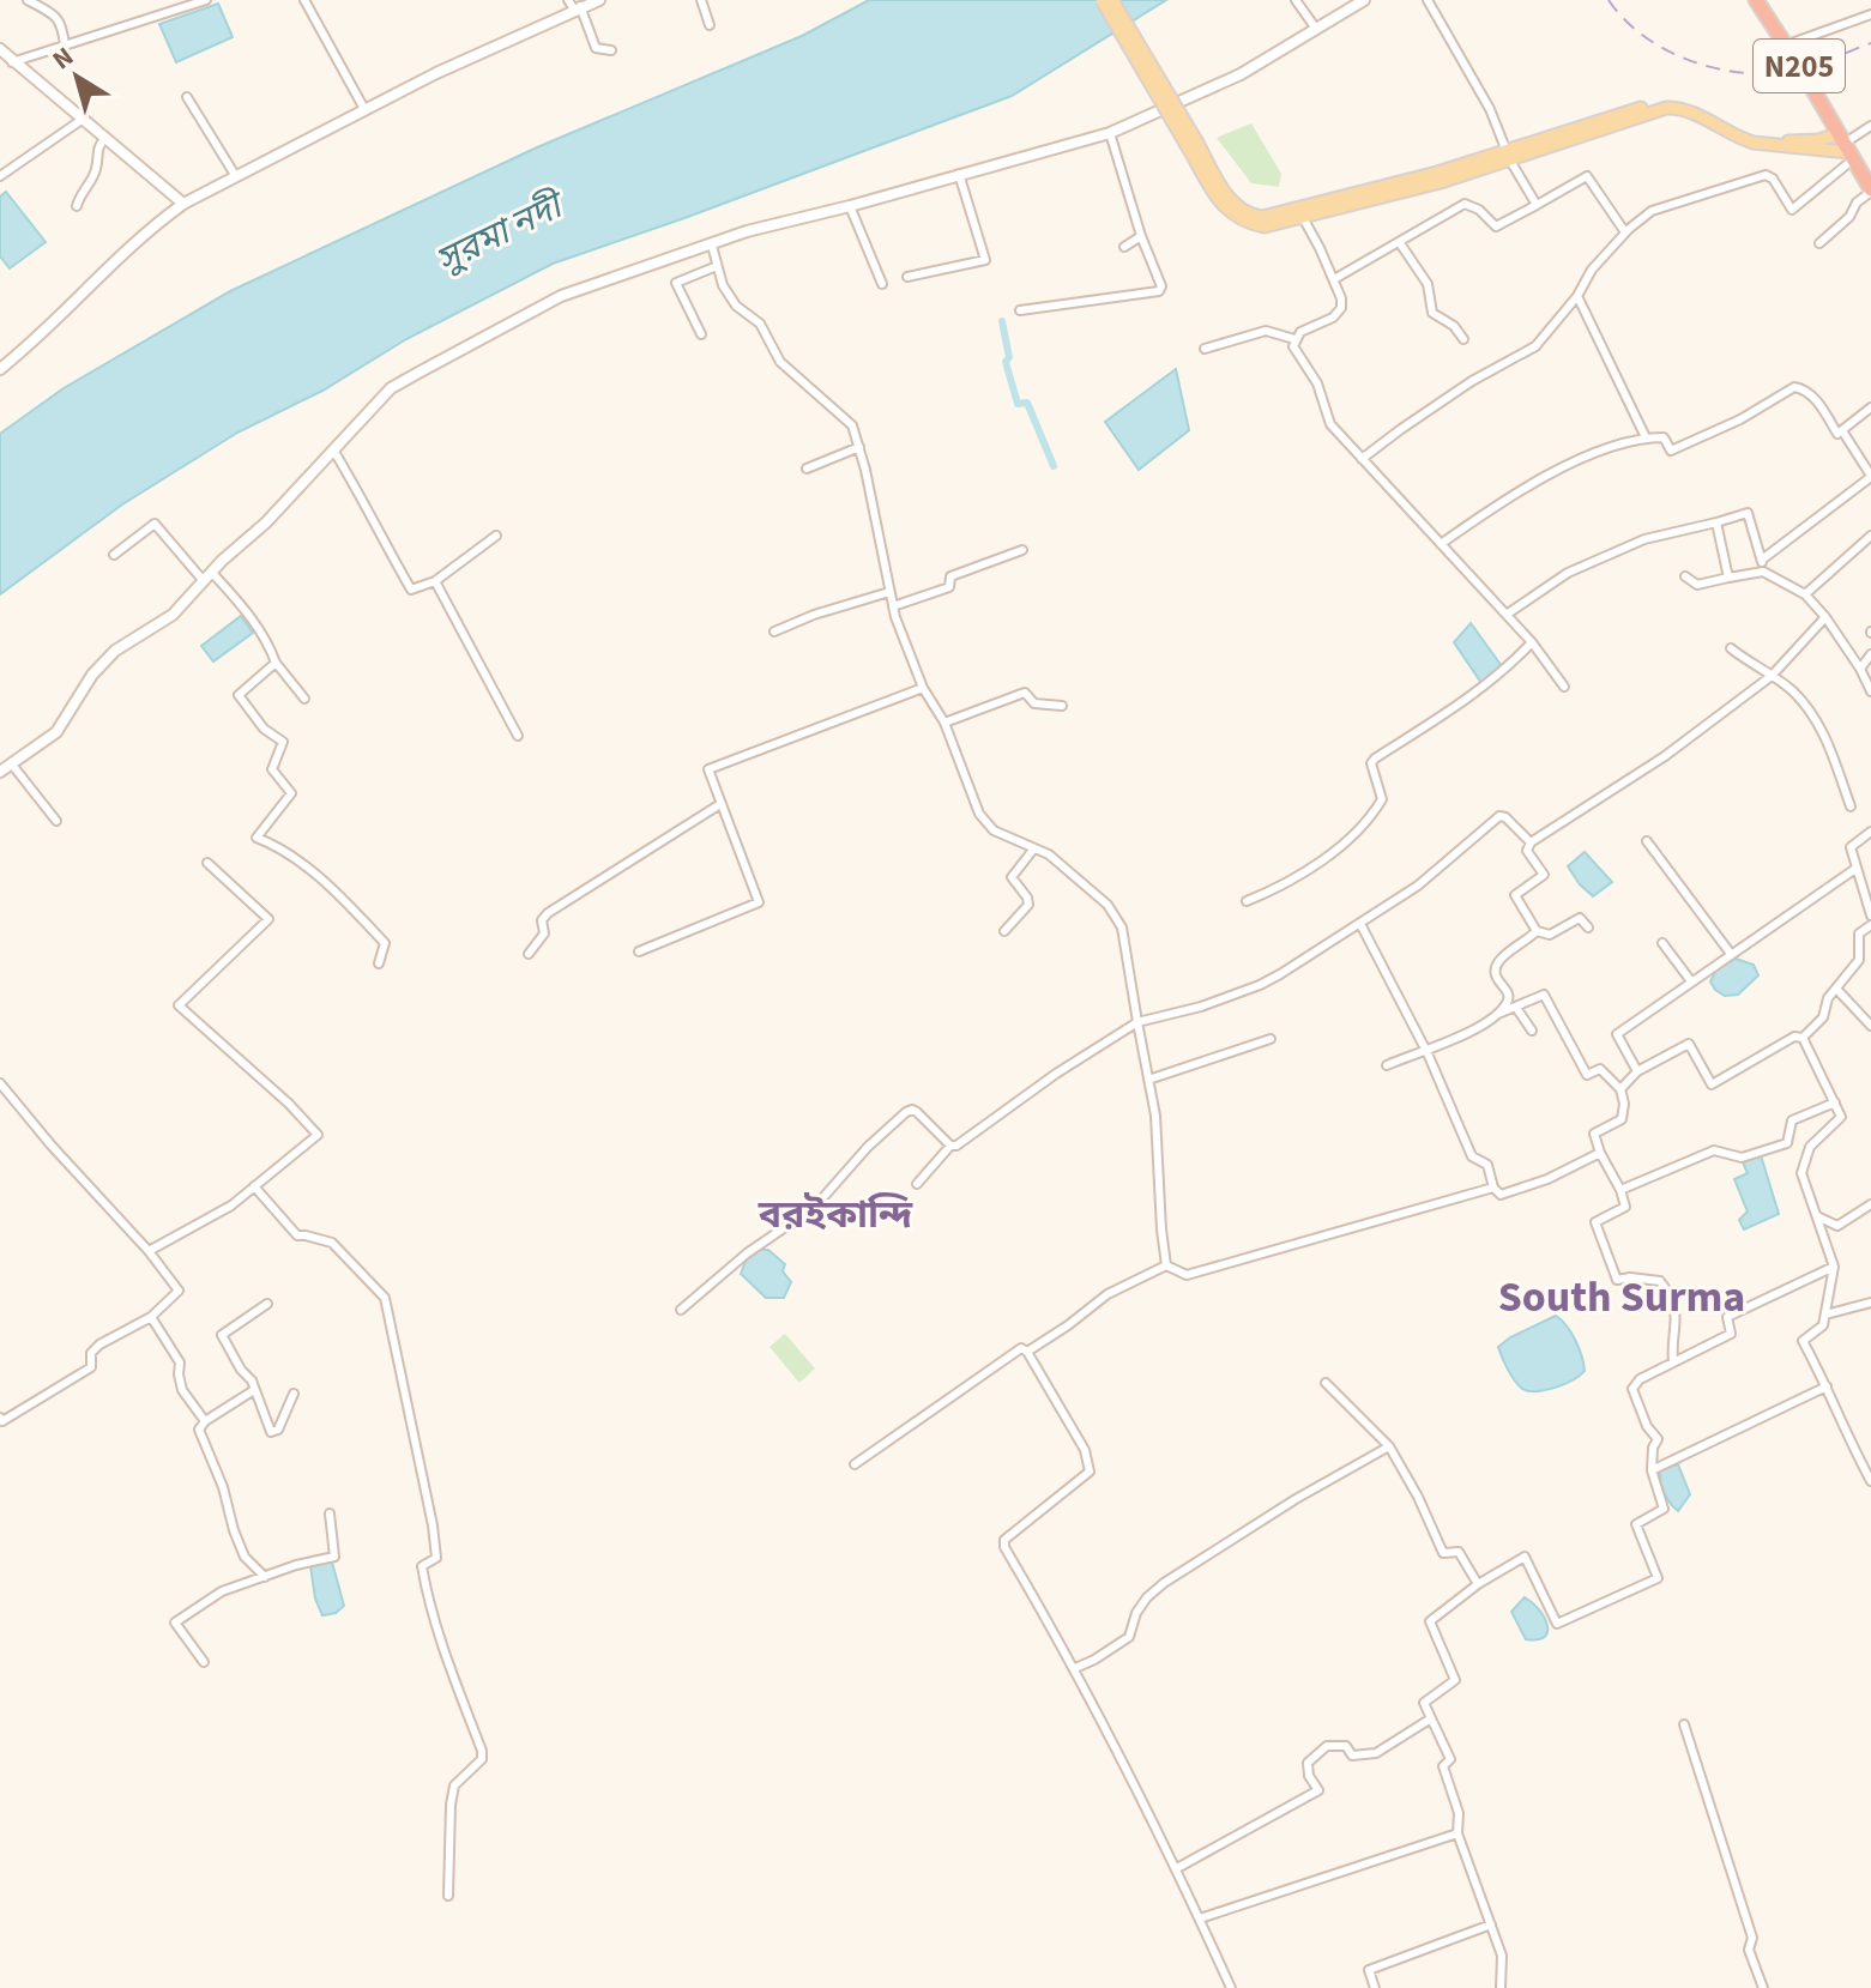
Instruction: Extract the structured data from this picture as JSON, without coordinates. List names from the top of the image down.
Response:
{
  "streets": {
    "highway": ["N205"]
  },
  "districts": ["বরইকান্দি", "South Surma"],
  "water": ["সুরমা নদী"],
  "north": "top left"
}
